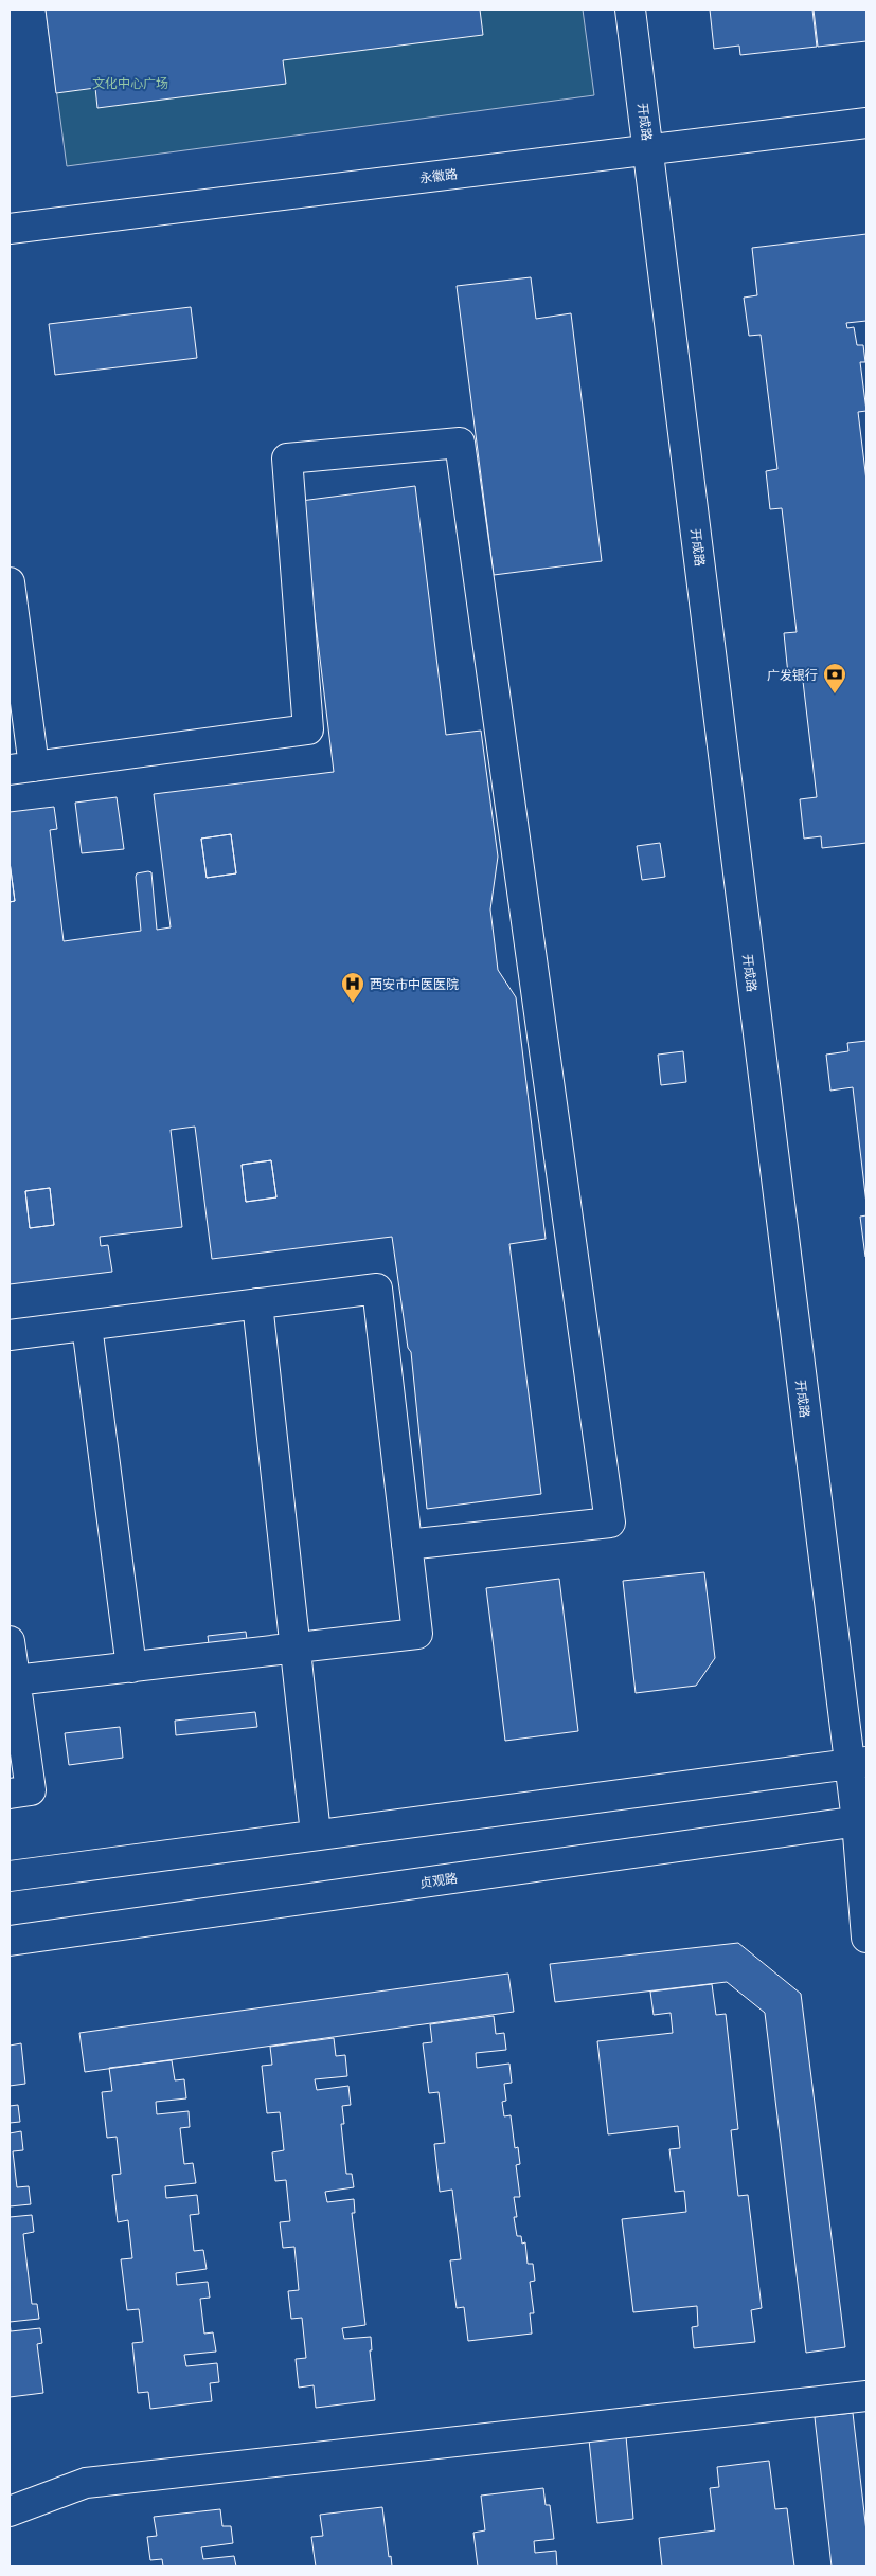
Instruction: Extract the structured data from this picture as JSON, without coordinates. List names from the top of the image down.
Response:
{
  "streets": {
    "street": ["开成路", "永徽路", "贞观路"]
  },
  "crossings": [
    ["开成路", "永徽路"],
    ["开成路", "贞观路"]
  ],
  "parks": ["文化中心广场"],
  "places": {
    "bank": ["广发银行"],
    "hospital": ["西安市中医医院"]
  }
}
